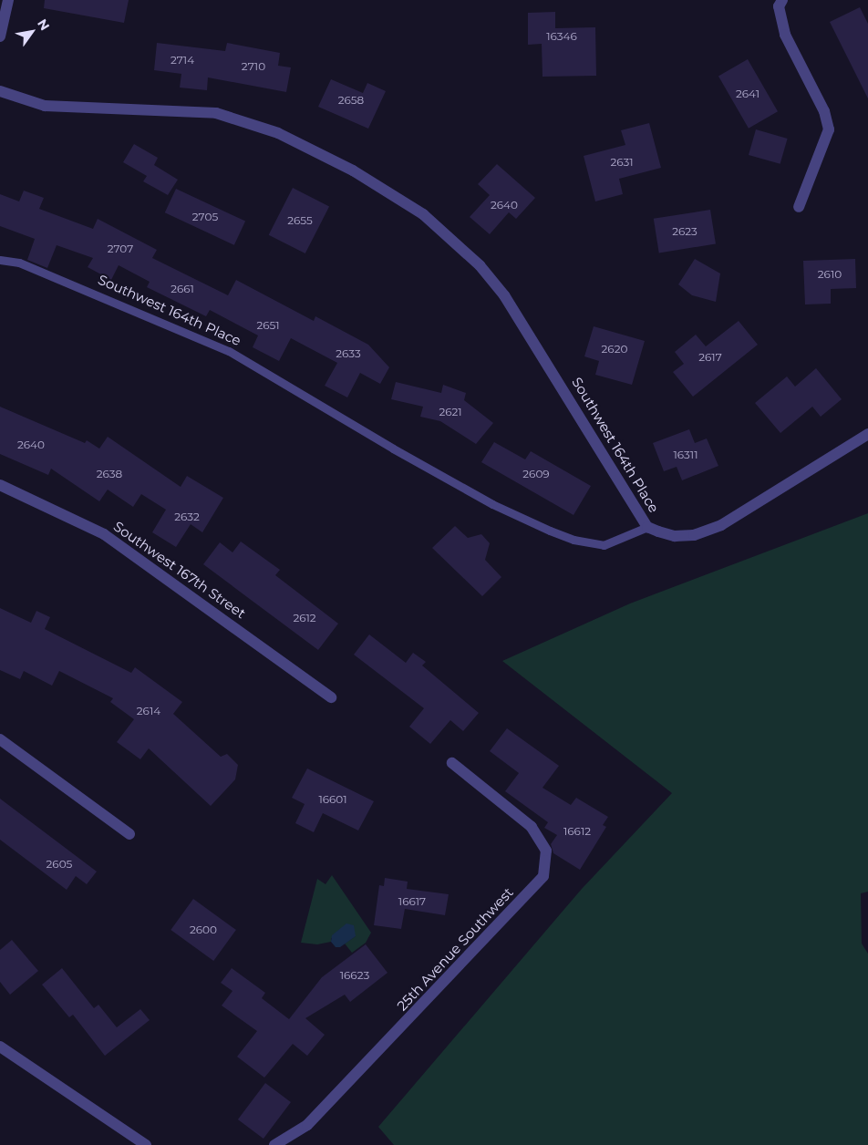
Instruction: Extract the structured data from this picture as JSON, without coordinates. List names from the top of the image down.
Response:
{
  "streets": {
    "street": ["Southwest 164th Place", "Southwest 167th Street", "25th Avenue Southwest"]
  },
  "house_numbers": [
    "16346",
    "2714",
    "2710",
    "2641",
    "2658",
    "2631",
    "2640",
    "2705",
    "2655",
    "2623",
    "2707",
    "2610",
    "2661",
    "2651",
    "2620",
    "2633",
    "2617",
    "2621",
    "2640",
    "16311",
    "2638",
    "2609",
    "2632",
    "2612",
    "2614",
    "16601",
    "16612",
    "2605",
    "16617",
    "2600",
    "16623"
  ],
  "north": "top right"
}
